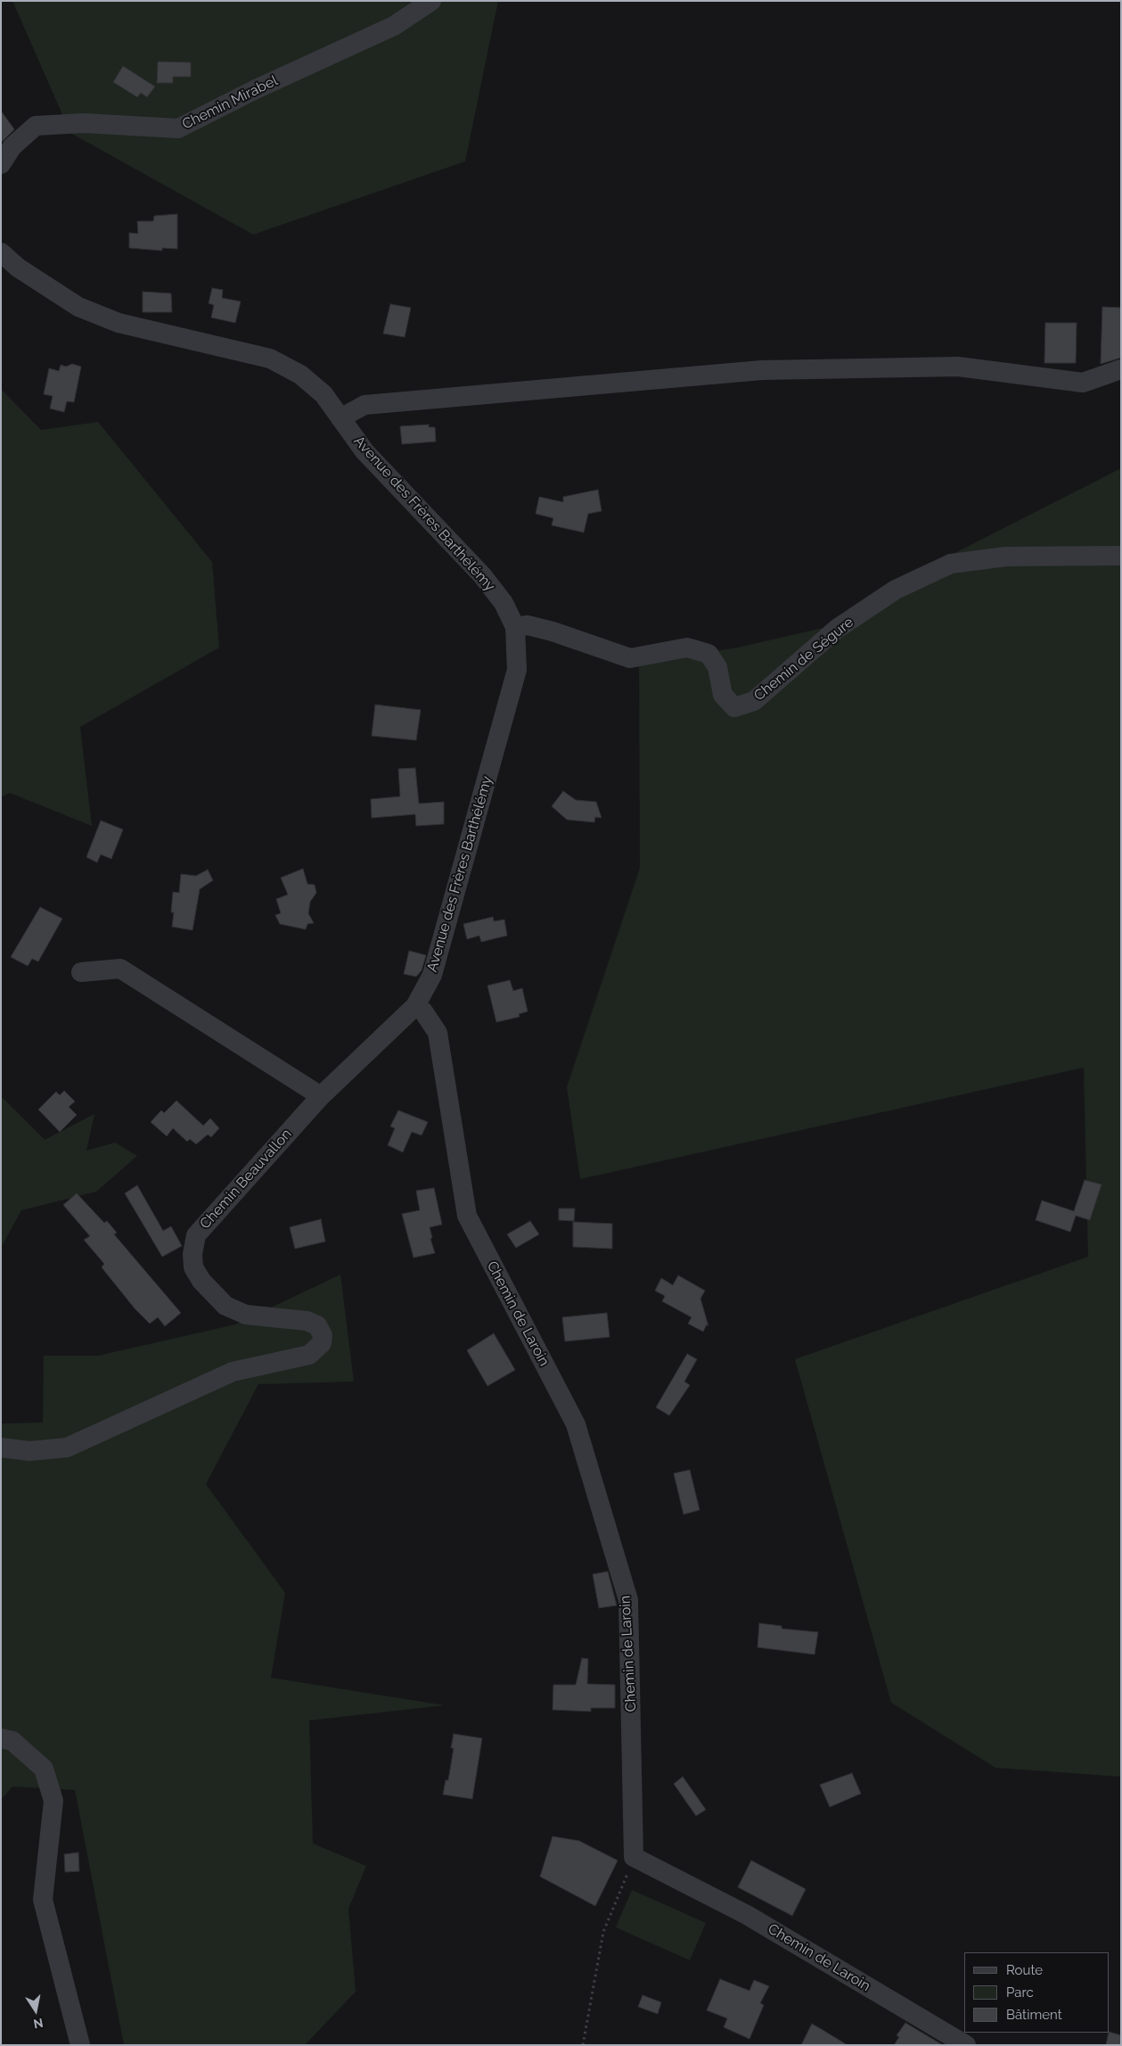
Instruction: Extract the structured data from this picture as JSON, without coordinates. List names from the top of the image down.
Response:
{
  "streets": {
    "street": [
      "Chemin Mirabel",
      "Avenue des Frères Barthélémy",
      "Chemin de Ségure",
      "Chemin Beauvallon",
      "Chemin de Laroin"
    ]
  },
  "crossings": [
    ["Avenue des Frères Barthélémy", "Chemin de Ségure"],
    ["Avenue des Frères Barthélémy", "Chemin Beauvallon"],
    ["Avenue des Frères Barthélémy", "Chemin de Laroin"],
    ["Chemin Beauvallon", "Chemin de Laroin"]
  ],
  "legend": ["Route", "Parc", "Bâtiment"],
  "north": "bottom"
}
